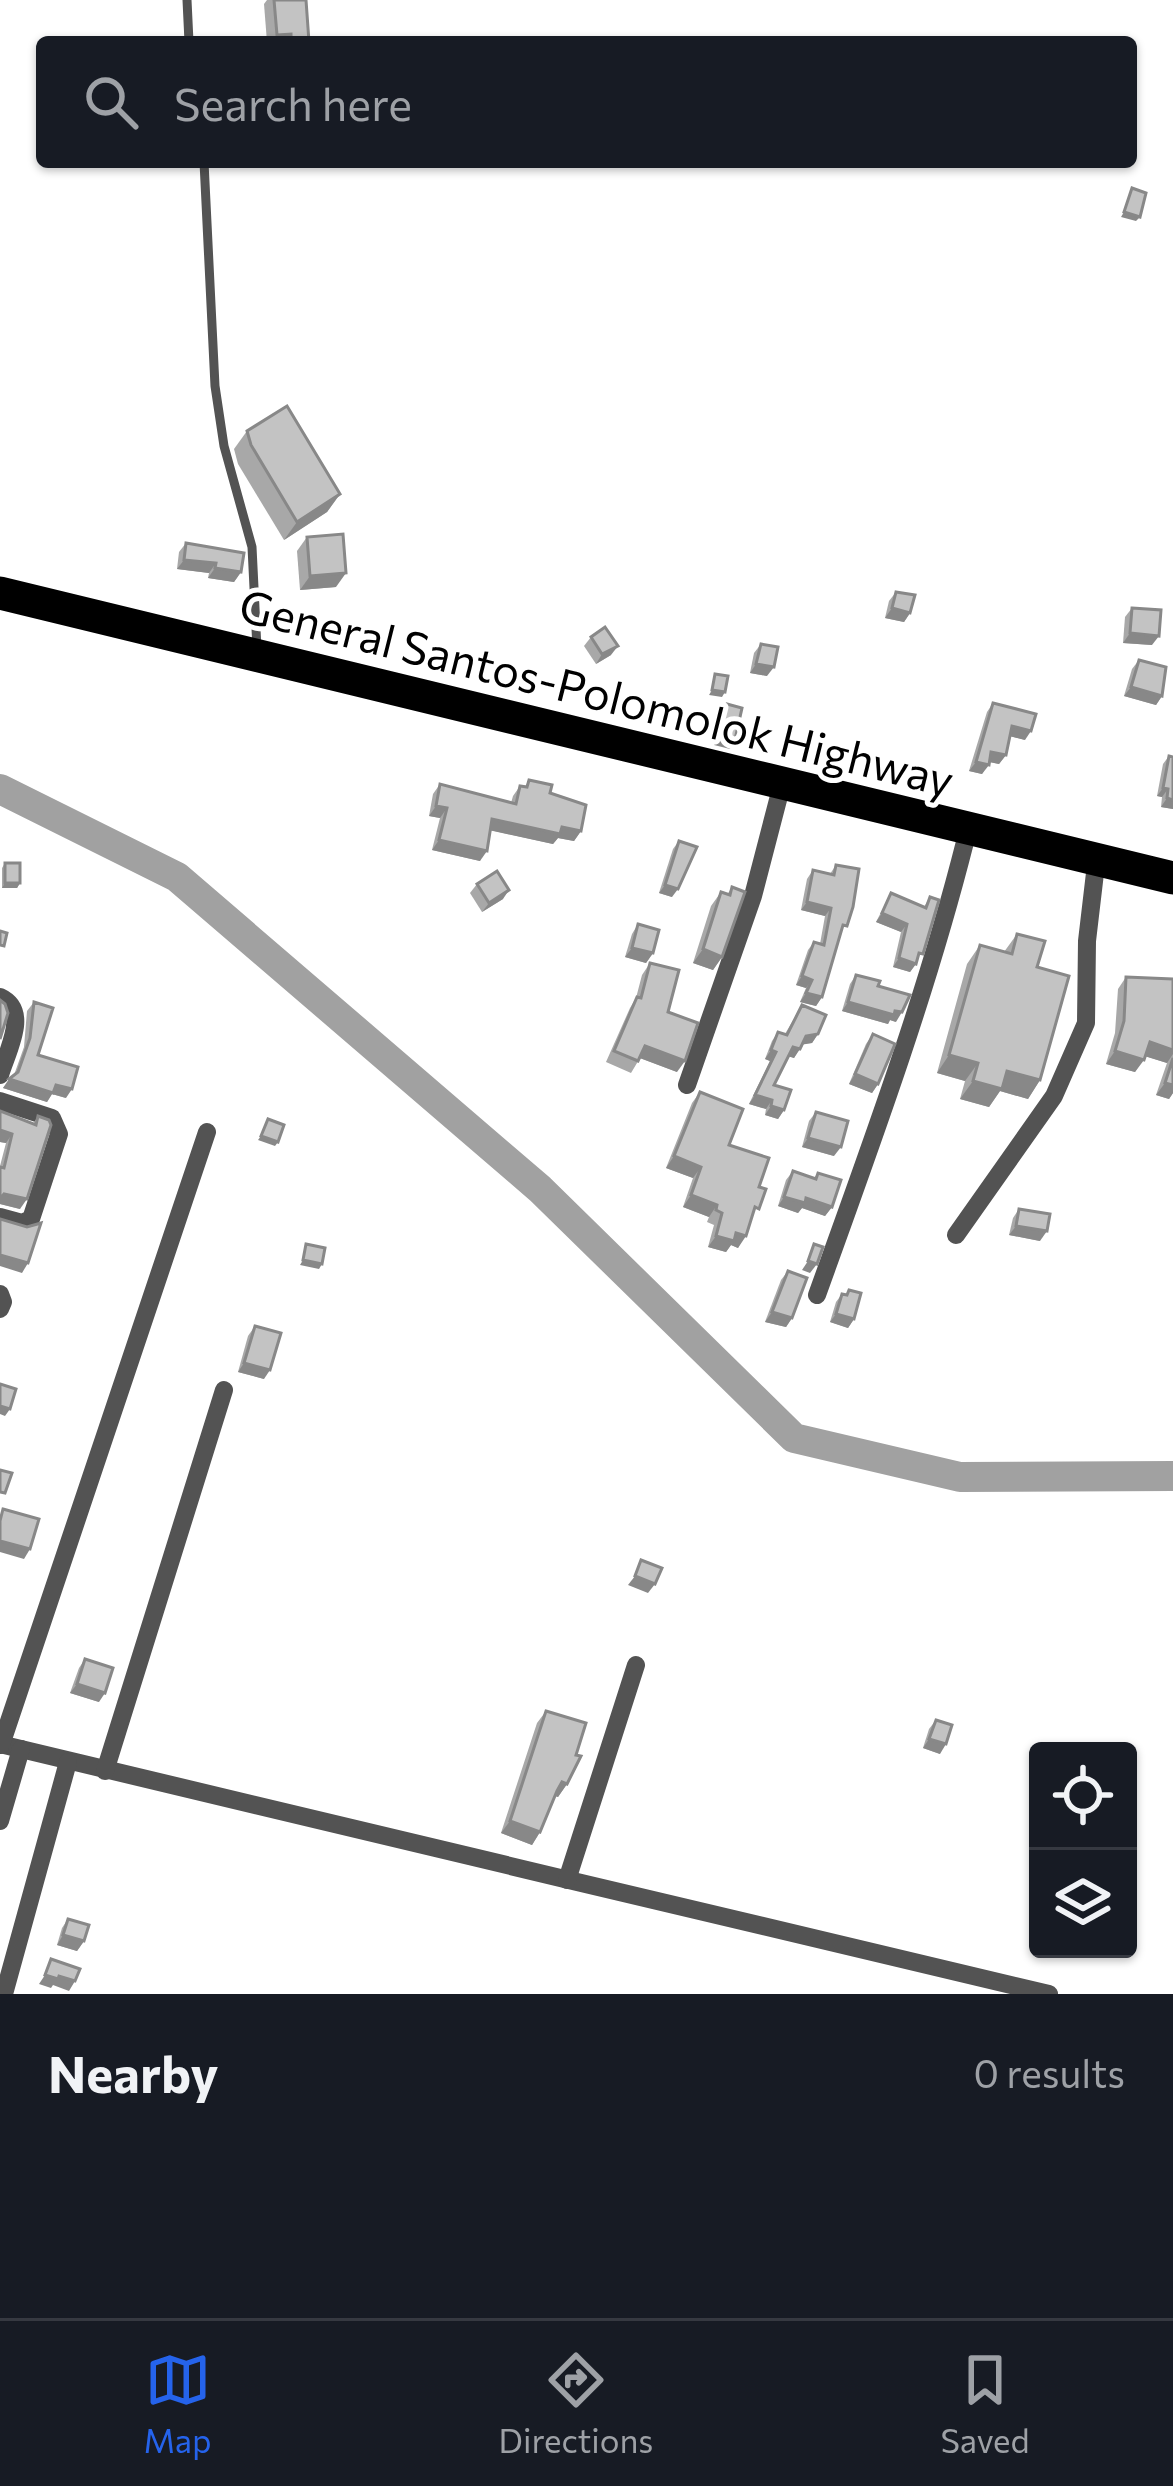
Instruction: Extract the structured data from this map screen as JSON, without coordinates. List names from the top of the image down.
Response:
{
  "streets": {
    "highway": ["General Santos-Polomolok Highway"]
  },
  "page": {
    "search": "Search here",
    "heading": ["Nearby", "0 results"],
    "nav": ["Map", "Directions", "Saved"]
  }
}
